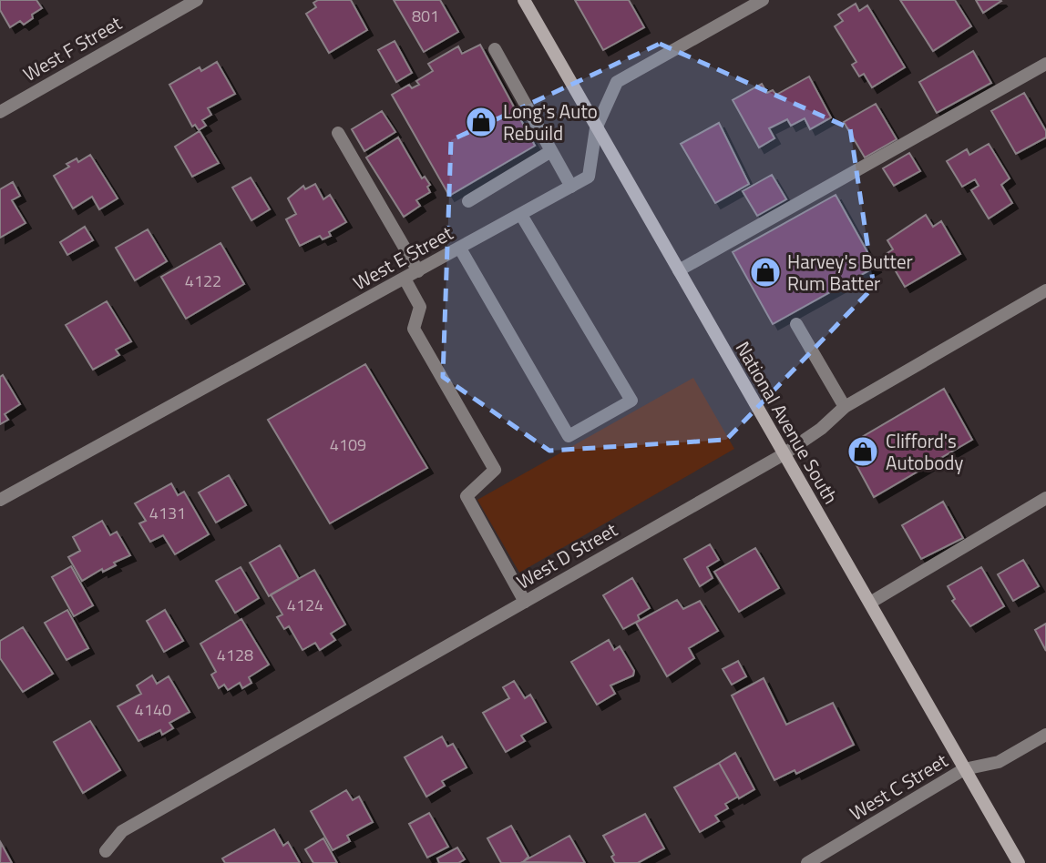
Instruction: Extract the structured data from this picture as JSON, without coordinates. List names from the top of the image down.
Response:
{
  "streets": {
    "main road": ["National Avenue South"],
    "street": [
      "West F Street",
      "West E Street",
      "West D Street",
      "West C Street"
    ]
  },
  "crossings": [
    ["West E Street", "National Avenue South"],
    ["National Avenue South", "West D Street"],
    ["National Avenue South", "West C Street"]
  ],
  "places": {
    "shop": ["Long's Auto Rebuild", "Harvey's Butter Rum Batter", "Clifford's Autobody"]
  },
  "house_numbers": [
    "801",
    "4122",
    "4109",
    "4131",
    "4124",
    "4128",
    "4140"
  ]
}
